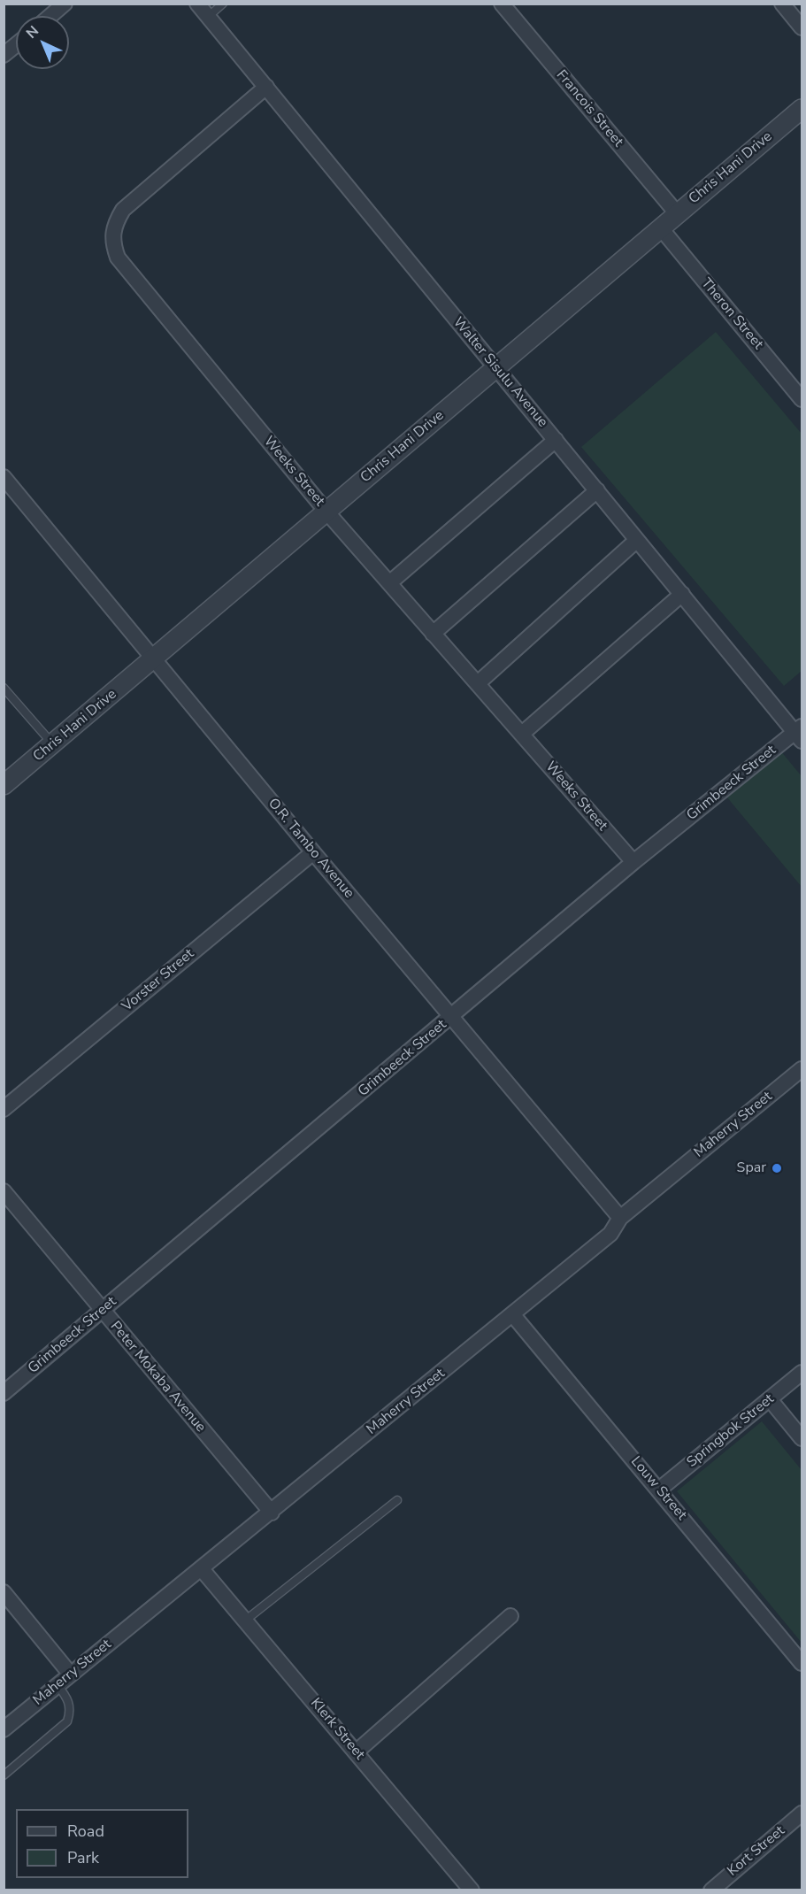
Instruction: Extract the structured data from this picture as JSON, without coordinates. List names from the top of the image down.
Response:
{
  "streets": {
    "street": [
      "Francois Street",
      "Chris Hani Drive",
      "Theron Street",
      "Walter Sisulu Avenue",
      "Weeks Street",
      "Grimbeeck Street",
      "O.R. Tambo Avenue",
      "Vorster Street",
      "Maherry Street",
      "Peter Mokaba Avenue",
      "Springbok Street",
      "Louw Street",
      "Klerk Street",
      "Kort Street"
    ]
  },
  "crossings": [
    ["Francois Street", "Chris Hani Drive"],
    ["Chris Hani Drive", "Theron Street"],
    ["Chris Hani Drive", "Walter Sisulu Avenue"],
    ["Chris Hani Drive", "Weeks Street"],
    ["Chris Hani Drive", "O.R. Tambo Avenue"],
    ["Walter Sisulu Avenue", "Weeks Street"],
    ["Walter Sisulu Avenue", "Grimbeeck Street"],
    ["Weeks Street", "Grimbeeck Street"],
    ["Grimbeeck Street", "O.R. Tambo Avenue"],
    ["Grimbeeck Street", "Peter Mokaba Avenue"],
    ["O.R. Tambo Avenue", "Vorster Street"],
    ["O.R. Tambo Avenue", "Maherry Street"],
    ["Maherry Street", "Peter Mokaba Avenue"],
    ["Maherry Street", "Louw Street"],
    ["Maherry Street", "Klerk Street"],
    ["Springbok Street", "Louw Street"]
  ],
  "places": ["Spar"],
  "legend": ["Road", "Park"],
  "north": "top left"
}
